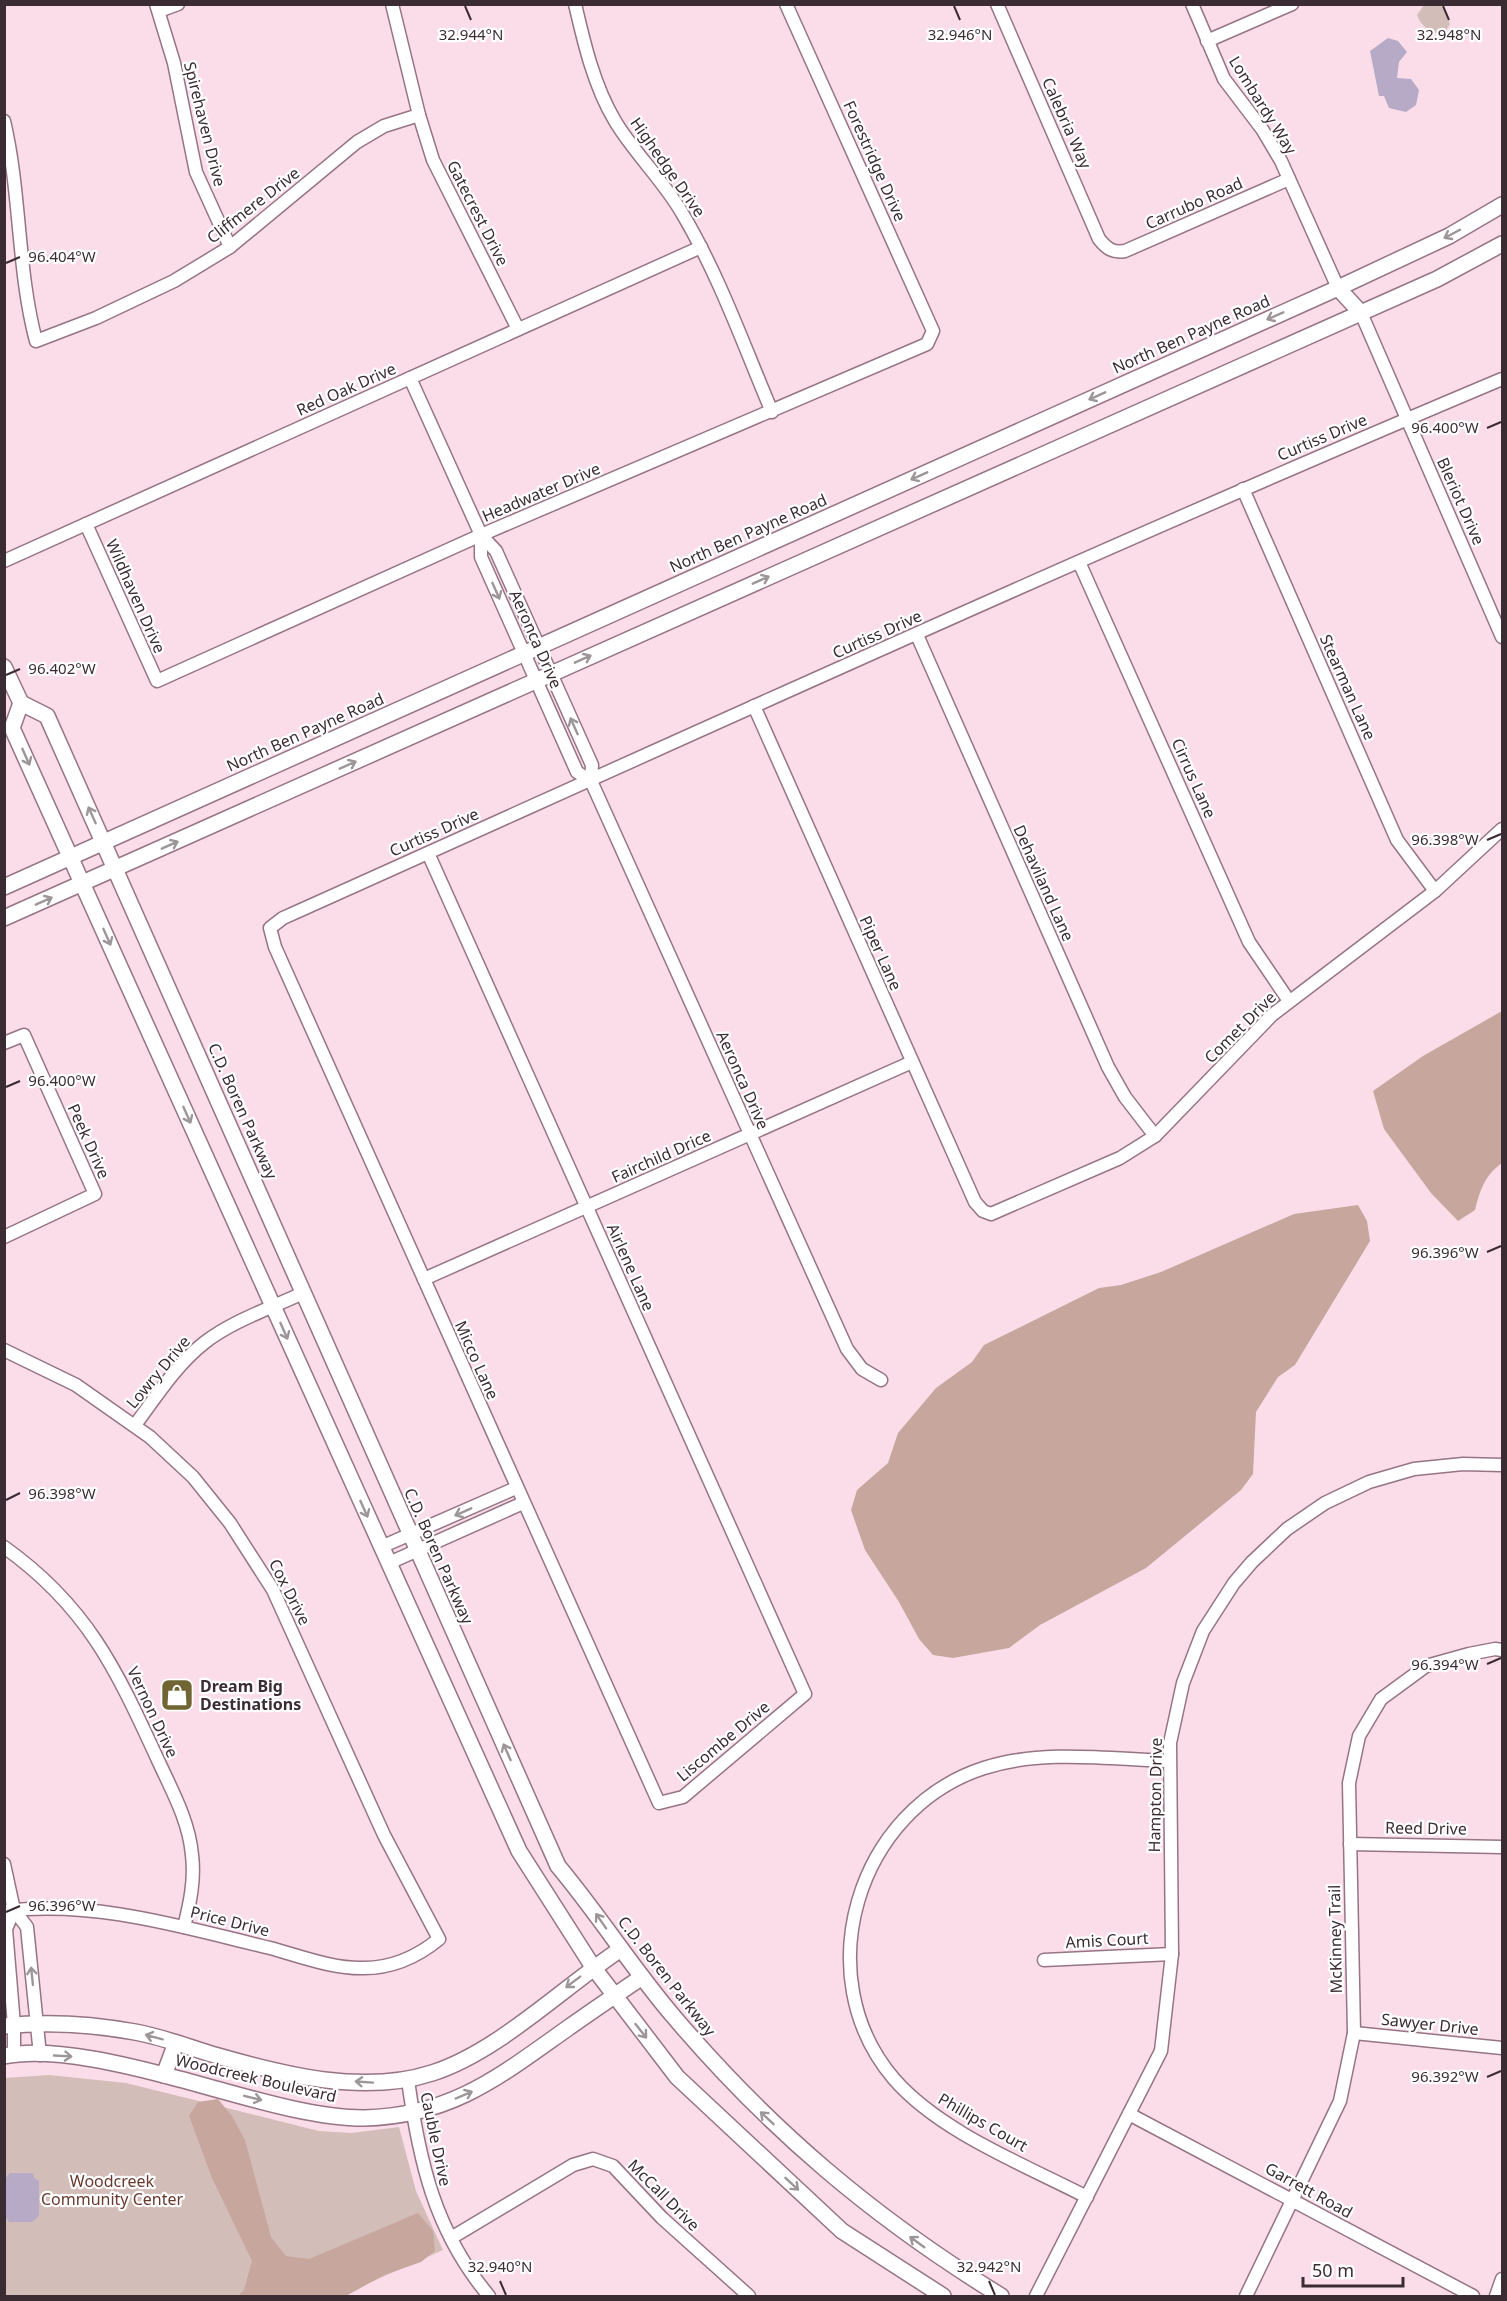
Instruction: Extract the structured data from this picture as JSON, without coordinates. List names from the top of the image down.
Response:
{
  "streets": {
    "street": [
      "Lombardy Way",
      "Calebria Way",
      "Spirehaven Drive",
      "Forestridge Drive",
      "Highedge Drive",
      "Carrubo Road",
      "Cliffmere Drive",
      "Gatecrest Drive",
      "North Ben Payne Road",
      "Red Oak Drive",
      "Curtiss Drive",
      "Headwater Drive",
      "Bleriot Drive",
      "Wildhaven Drive",
      "Aeronca Drive",
      "Stearman Lane",
      "Cirrus Lane",
      "Dehaviland Lane",
      "Piper Lane",
      "Comet Drive",
      "C.D. Boren Parkway",
      "Peek Drive",
      "Fairchild Drice",
      "Airlene Lane",
      "Micco Lane",
      "Lowry Drive",
      "Cox Drive",
      "Vernon Drive",
      "Liscombe Drive",
      "Hampton Drive",
      "Reed Drive",
      "Price Drive",
      "McKinney Trail",
      "Amis Court",
      "Sawyer Drive",
      "Woodcreek Boulevard",
      "Phillips Court",
      "Cauble Drive",
      "Garrett Road",
      "McCall Drive"
    ]
  },
  "crossings": [
    ["Lombardy Way", "Carrubo Road"],
    ["Lombardy Way", "North Ben Payne Road"],
    ["Calebria Way", "Carrubo Road"],
    ["Spirehaven Drive", "Cliffmere Drive"],
    ["Forestridge Drive", "Headwater Drive"],
    ["Highedge Drive", "Red Oak Drive"],
    ["Highedge Drive", "Headwater Drive"],
    ["Cliffmere Drive", "Gatecrest Drive"],
    ["Gatecrest Drive", "Red Oak Drive"],
    ["North Ben Payne Road", "Aeronca Drive"],
    ["North Ben Payne Road", "C.D. Boren Parkway"],
    ["Red Oak Drive", "Wildhaven Drive"],
    ["Red Oak Drive", "Aeronca Drive"],
    ["Curtiss Drive", "Bleriot Drive"],
    ["Curtiss Drive", "Aeronca Drive"],
    ["Curtiss Drive", "Stearman Lane"],
    ["Curtiss Drive", "Cirrus Lane"],
    ["Curtiss Drive", "Dehaviland Lane"],
    ["Curtiss Drive", "Piper Lane"],
    ["Curtiss Drive", "Airlene Lane"],
    ["Curtiss Drive", "Micco Lane"],
    ["Headwater Drive", "Wildhaven Drive"],
    ["Headwater Drive", "Aeronca Drive"],
    ["Aeronca Drive", "Fairchild Drice"],
    ["Stearman Lane", "Comet Drive"],
    ["Cirrus Lane", "Comet Drive"],
    ["Dehaviland Lane", "Comet Drive"],
    ["Piper Lane", "Comet Drive"],
    ["Piper Lane", "Fairchild Drice"],
    ["C.D. Boren Parkway", "Lowry Drive"],
    ["C.D. Boren Parkway", "Woodcreek Boulevard"],
    ["Fairchild Drice", "Airlene Lane"],
    ["Fairchild Drice", "Micco Lane"],
    ["Airlene Lane", "Liscombe Drive"],
    ["Micco Lane", "Liscombe Drive"],
    ["Lowry Drive", "Cox Drive"],
    ["Cox Drive", "Price Drive"],
    ["Vernon Drive", "Price Drive"],
    ["Hampton Drive", "Amis Court"],
    ["Hampton Drive", "Phillips Court"],
    ["Hampton Drive", "Garrett Road"],
    ["Reed Drive", "McKinney Trail"],
    ["McKinney Trail", "Sawyer Drive"],
    ["McKinney Trail", "Garrett Road"],
    ["Woodcreek Boulevard", "Cauble Drive"],
    ["Cauble Drive", "McCall Drive"]
  ],
  "parks": ["Woodcreek Community Center"],
  "places": {
    "shop": ["Dream Big Destinations"]
  },
  "scale_bar": "50 m",
  "coordinates": [
    "32.944°N",
    "32.946°N",
    "32.948°N",
    "96.404°W",
    "96.400°W",
    "96.402°W",
    "96.398°W",
    "96.396°W",
    "96.394°W",
    "96.392°W",
    "32.940°N",
    "32.942°N"
  ]
}
